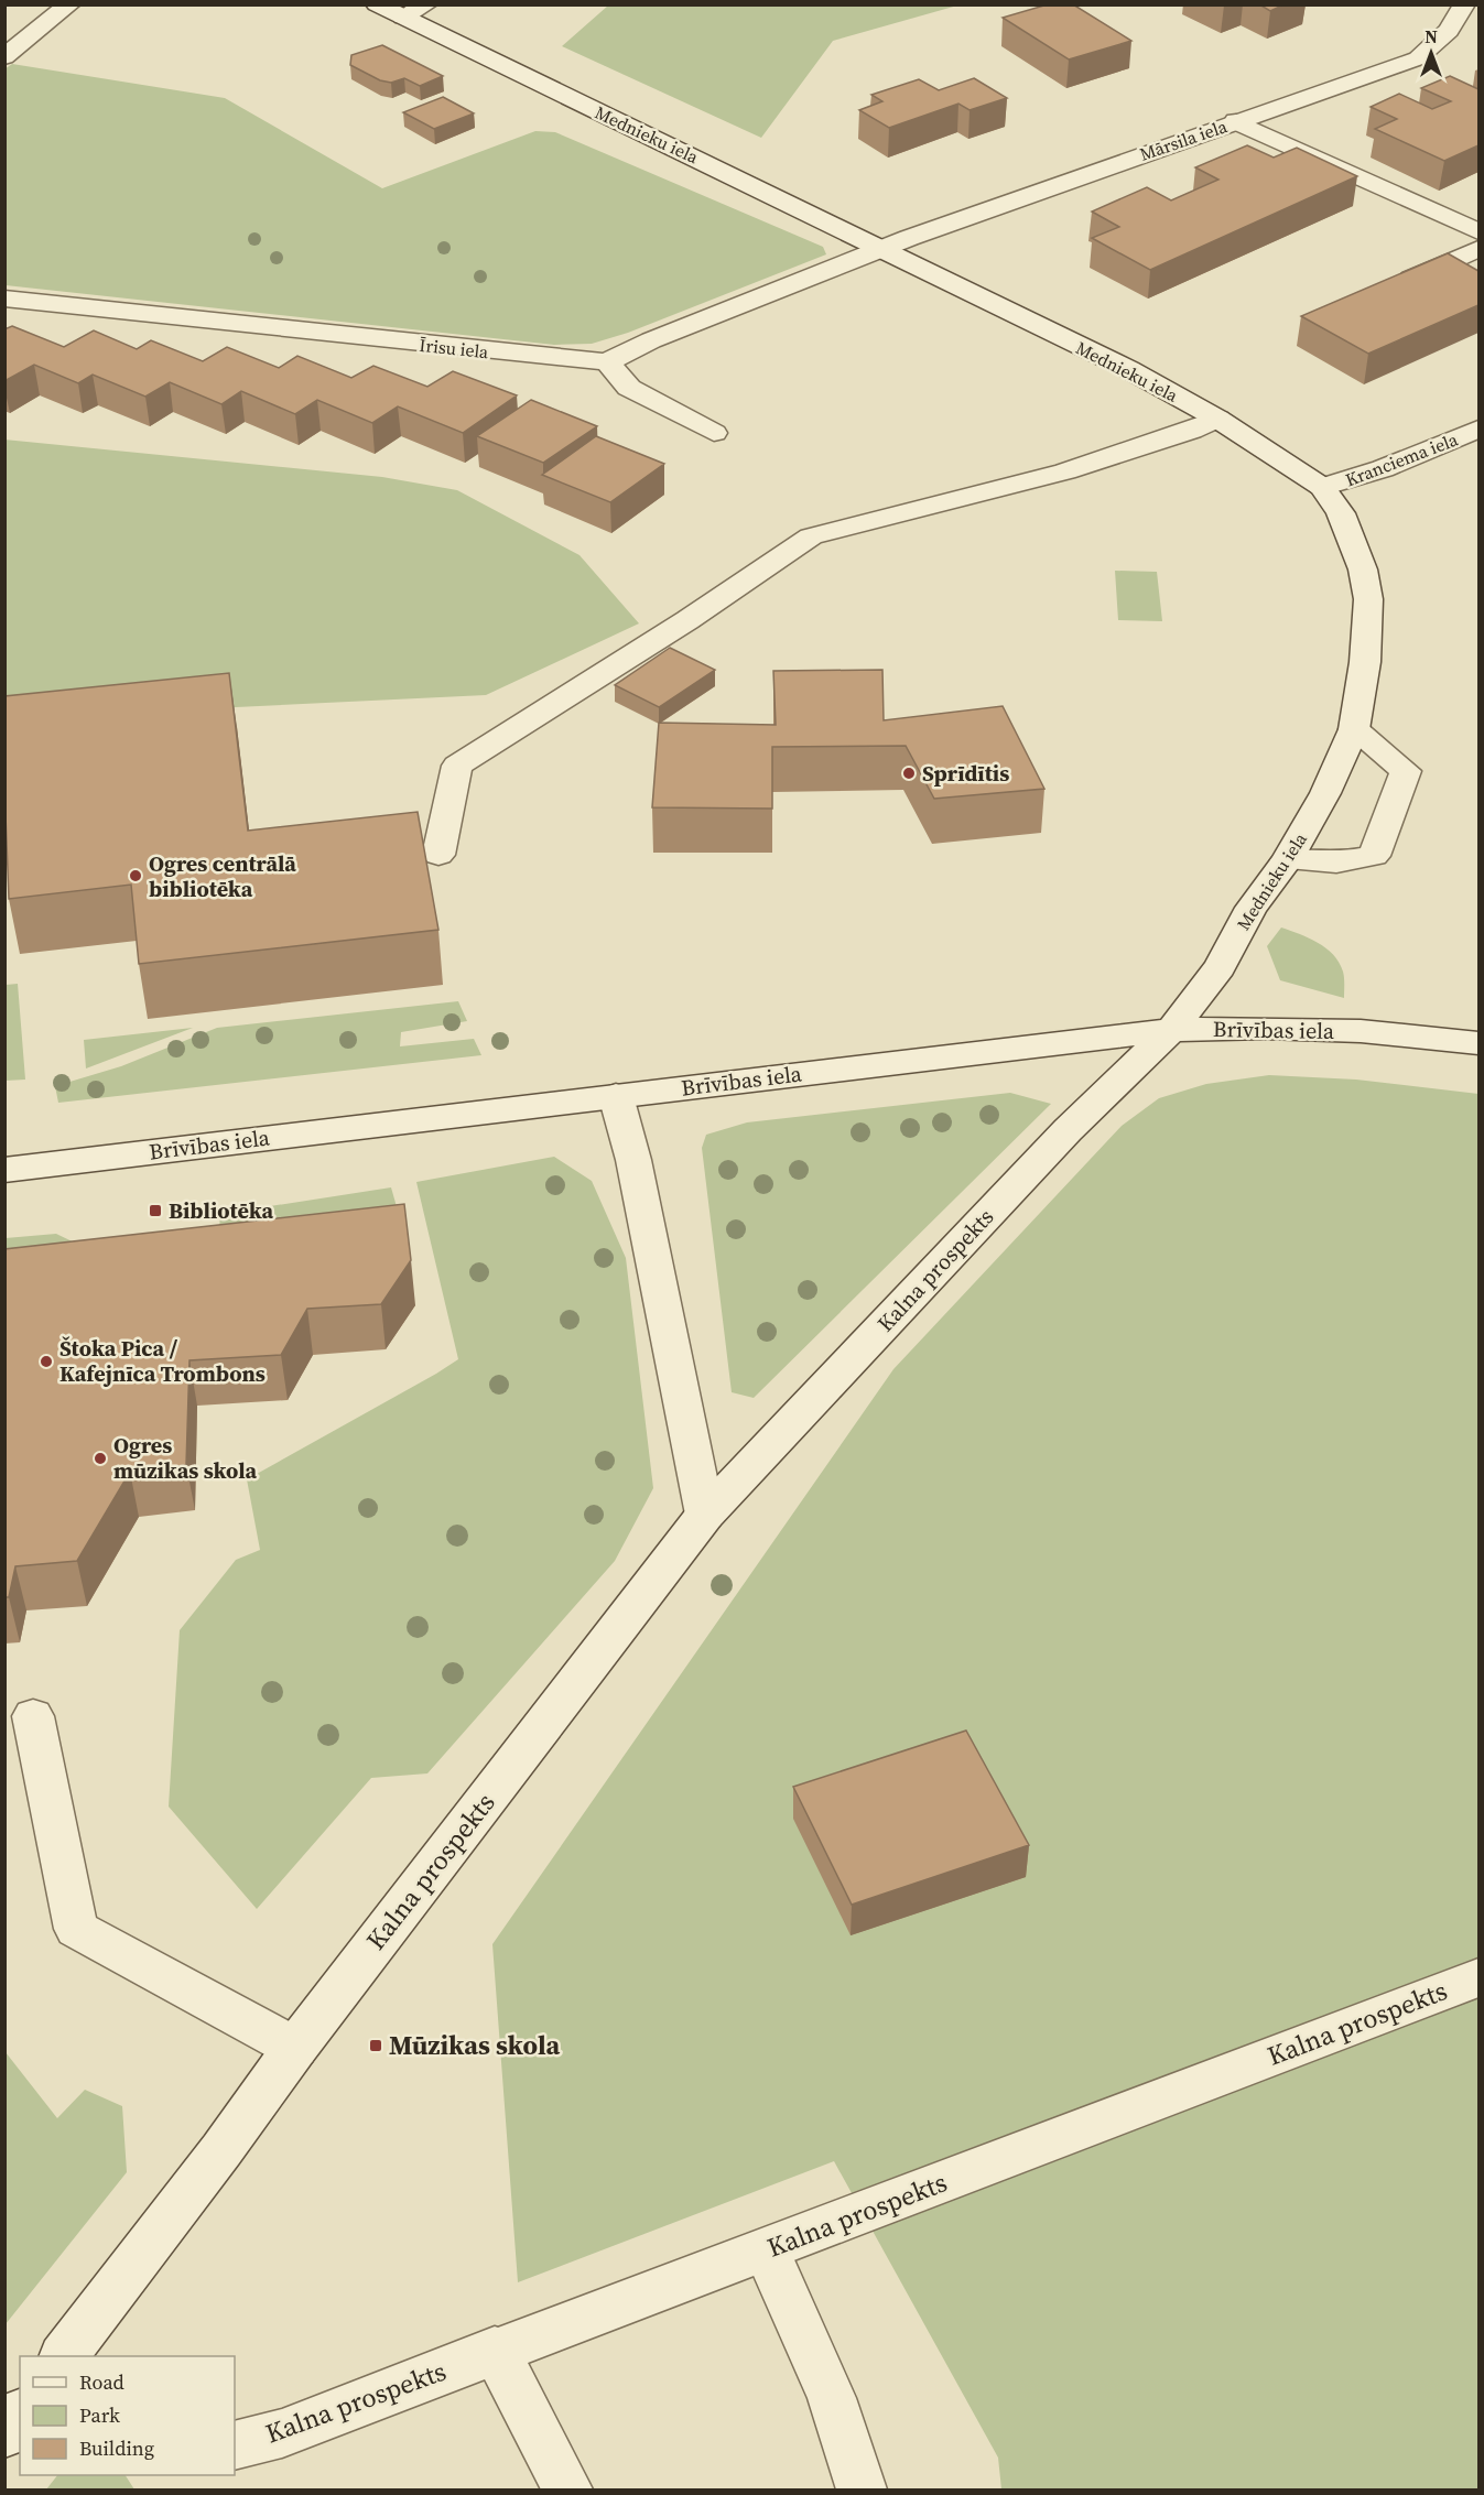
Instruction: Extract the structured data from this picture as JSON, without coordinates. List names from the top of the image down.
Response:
{
  "streets": {
    "street": [
      "Mednieku iela",
      "Mārsila iela",
      "Īrisu iela",
      "Kranciema iela",
      "Brīvības iela",
      "Kalna prospekts"
    ]
  },
  "crossings": [
    ["Mednieku iela", "Mārsila iela"],
    ["Mednieku iela", "Kranciema iela"],
    ["Mednieku iela", "Brīvības iela"],
    ["Mednieku iela", "Kalna prospekts"],
    ["Brīvības iela", "Kalna prospekts"]
  ],
  "places": {
    "other": [
      "Sprīdītis",
      "Ogres centrālā bibliotēka",
      "Štoka Pica / Kafejnīca Trombons",
      "Ogres mūzikas skola"
    ],
    "transit": ["Bibliotēka", "Mūzikas skola"]
  },
  "legend": ["Road", "Park", "Building"],
  "north": "top"
}
